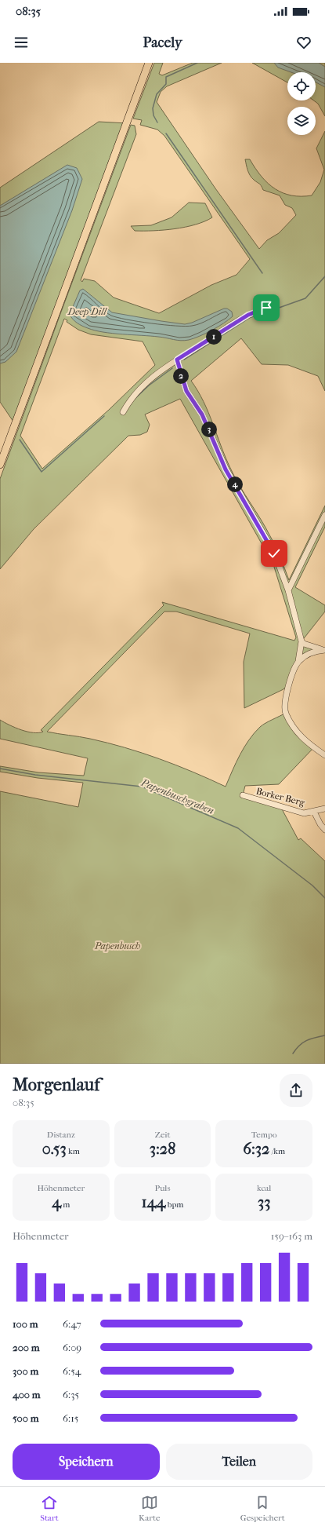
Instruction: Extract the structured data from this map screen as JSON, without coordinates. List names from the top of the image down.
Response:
{
  "streets": {
    "street": ["Borker Berg"]
  },
  "water": ["Deep Dill", "Papenbuschgraben"],
  "parks": ["Papenbusch"],
  "page": {
    "status": "08:35",
    "header": "Pacely",
    "pins": [
      "1",
      "2",
      "3",
      "4"
    ],
    "heading": ["Morgenlauf", "08:35"],
    "stats": [
      ["Distanz", "0.53 km"],
      ["Zeit", "3:28"],
      ["Tempo", "6:32 /km"],
      ["Höhenmeter", "4 m"],
      ["Puls", "144 bpm"],
      ["kcal", "33"]
    ],
    "chart": ["Höhenmeter", "159–163 m"],
    "list": [
      {
        "name": "100 m",
        "note": "6:47"
      },
      {
        "name": "200 m",
        "note": "6:09"
      },
      {
        "name": "300 m",
        "note": "6:54"
      },
      {
        "name": "400 m",
        "note": "6:35"
      },
      {
        "name": "500 m",
        "note": "6:15"
      }
    ],
    "buttons": ["Speichern", "Teilen"],
    "tabs": ["Start", "Karte", "Gespeichert"]
  }
}
